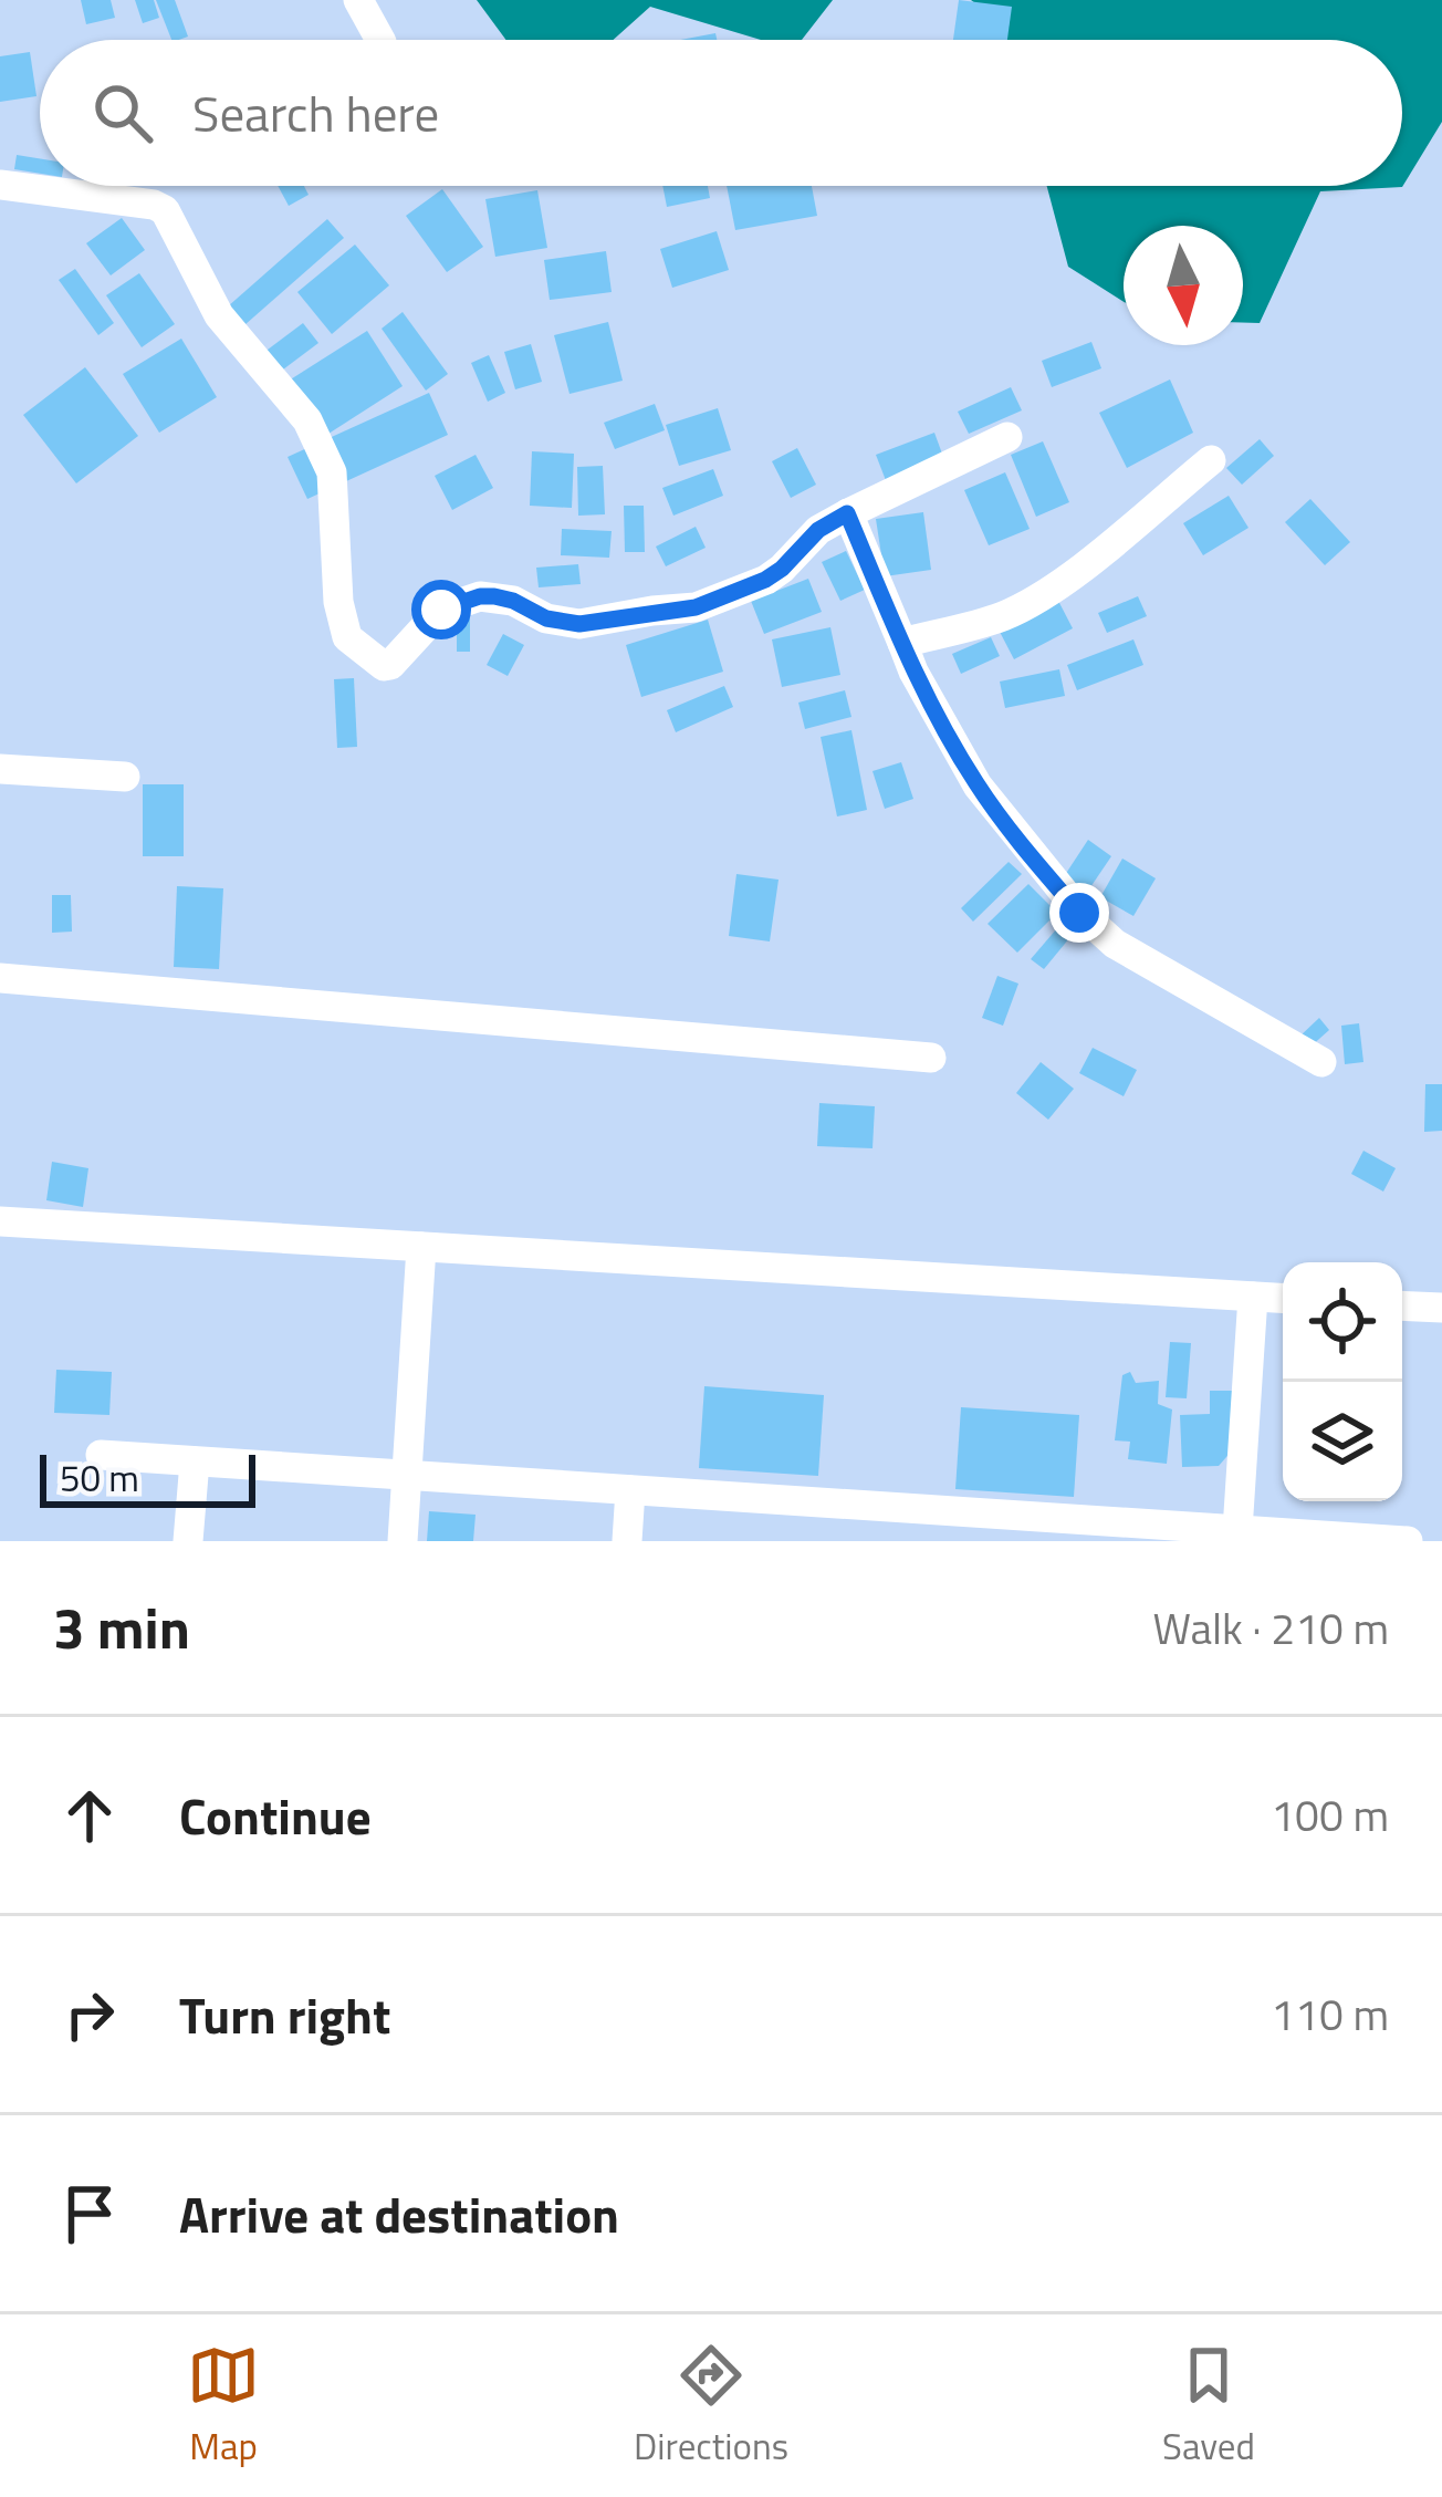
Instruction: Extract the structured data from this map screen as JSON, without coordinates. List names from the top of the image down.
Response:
{
  "scale_bar": "50 m",
  "north": "bottom",
  "page": {
    "search": "Search here",
    "scale": "50 m",
    "heading": ["3 min", "Walk · 210 m"],
    "list": [
      ["Continue", "100 m"],
      ["Turn right", "110 m"],
      "Arrive at destination"
    ],
    "nav": ["Map", "Directions", "Saved"]
  }
}
